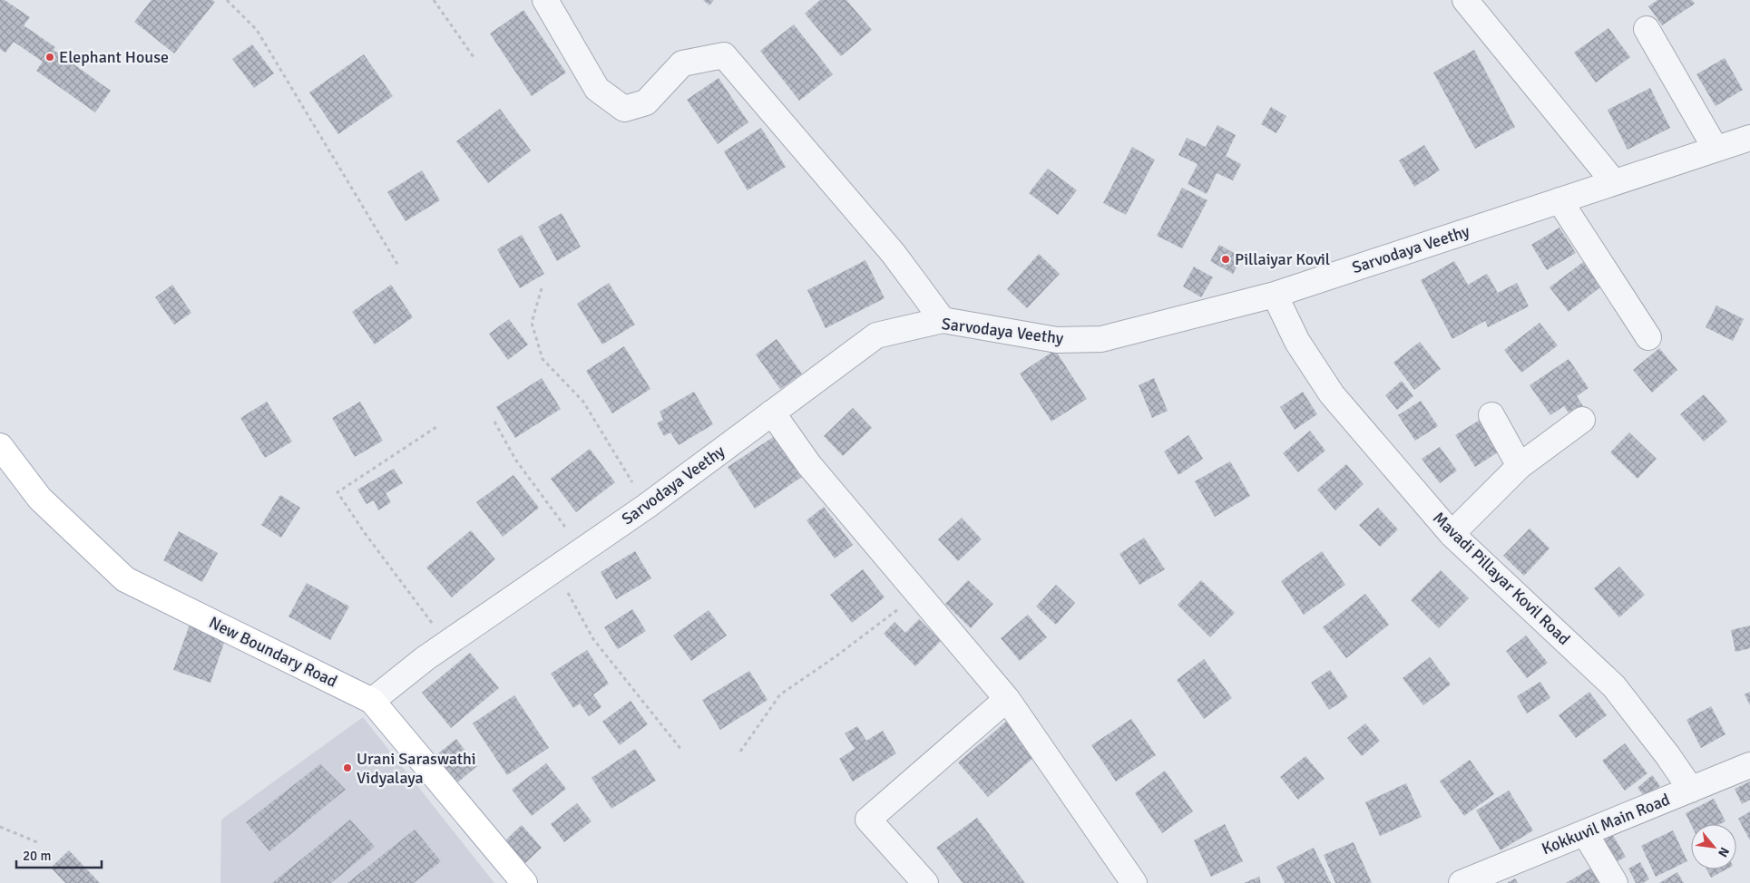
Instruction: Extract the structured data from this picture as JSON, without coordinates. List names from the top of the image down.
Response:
{
  "streets": {
    "main road": ["New Boundary Road"],
    "street": ["Sarvodaya Veethy", "Mavadi Pillayar Kovil Road", "Kokkuvil Main Road"]
  },
  "crossings": [
    ["Sarvodaya Veethy", "Mavadi Pillayar Kovil Road"],
    ["Sarvodaya Veethy", "New Boundary Road"],
    ["Mavadi Pillayar Kovil Road", "Kokkuvil Main Road"]
  ],
  "places": ["Elephant House", "Pillaiyar Kovil", "Urani Saraswathi Vidyalaya"],
  "scale_bar": "20 m",
  "north": "bottom right"
}
